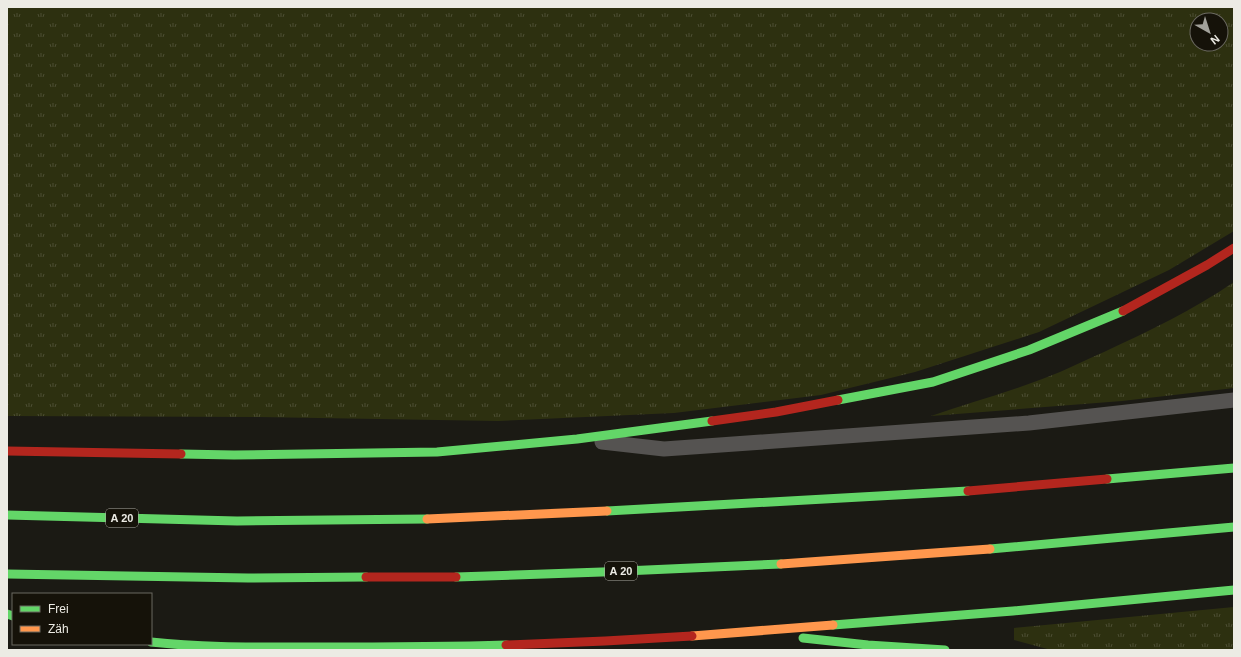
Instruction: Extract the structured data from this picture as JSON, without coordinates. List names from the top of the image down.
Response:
{
  "streets": {
    "highway": ["A 20"]
  },
  "legend": ["Frei", "Zäh"],
  "north": "bottom right"
}
